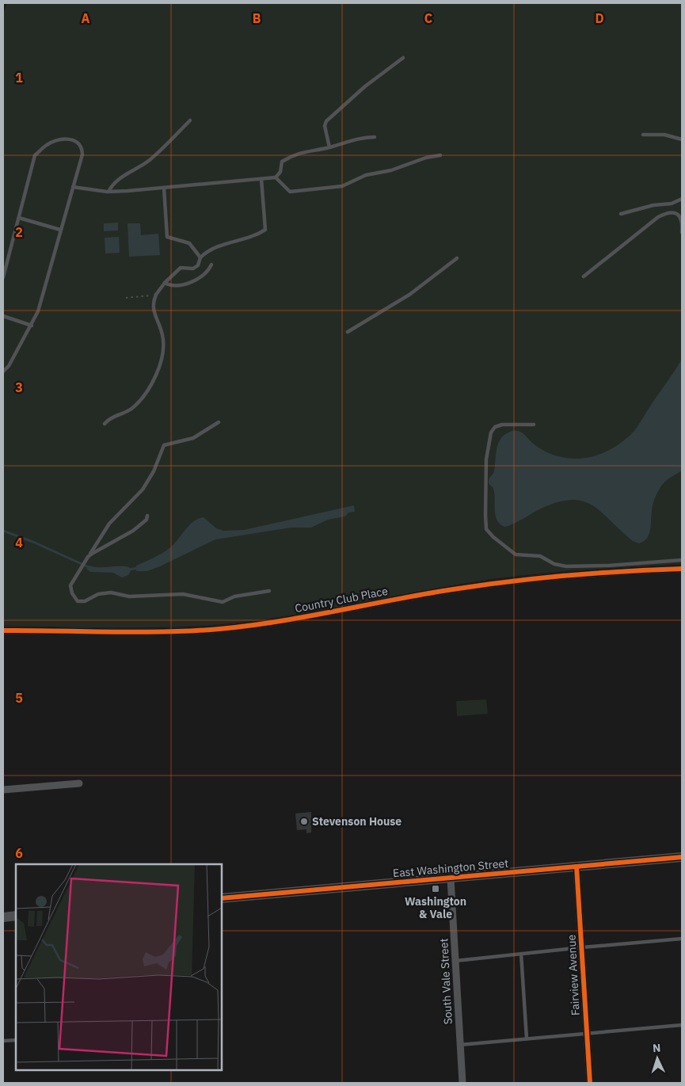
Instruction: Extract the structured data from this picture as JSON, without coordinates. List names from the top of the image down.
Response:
{
  "streets": {
    "main road": ["East Washington Street"],
    "street": ["Country Club Place", "Fairview Avenue", "South Vale Street"]
  },
  "crossings": [
    ["East Washington Street", "Fairview Avenue"],
    ["East Washington Street", "South Vale Street"]
  ],
  "places": {
    "other": ["Stevenson House"],
    "transit": ["Washington & Vale"]
  },
  "north": "top",
  "grid": {
    "columns": [
      "A",
      "B",
      "C",
      "D"
    ],
    "rows": [
      "1",
      "2",
      "3",
      "4",
      "5",
      "6"
    ]
  }
}
